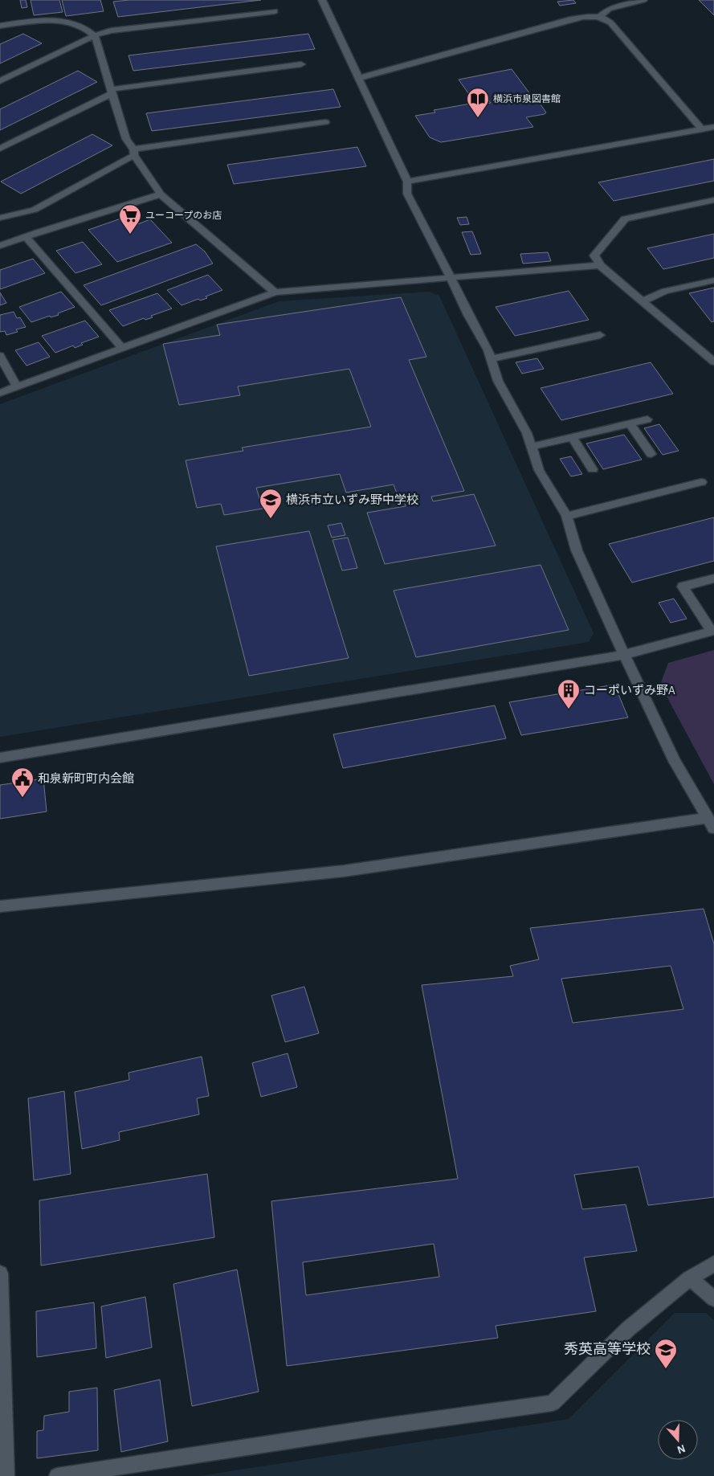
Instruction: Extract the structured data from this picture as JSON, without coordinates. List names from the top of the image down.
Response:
{
  "places": {
    "library": ["横浜市泉図書館"],
    "supermarket": ["ユーコープのお店"],
    "school or university": ["横浜市立いずみ野中学校", "秀英高等学校"],
    "building": ["コーポいずみ野A"],
    "public building": ["和泉新町町内会館"]
  },
  "north": "bottom"
}
